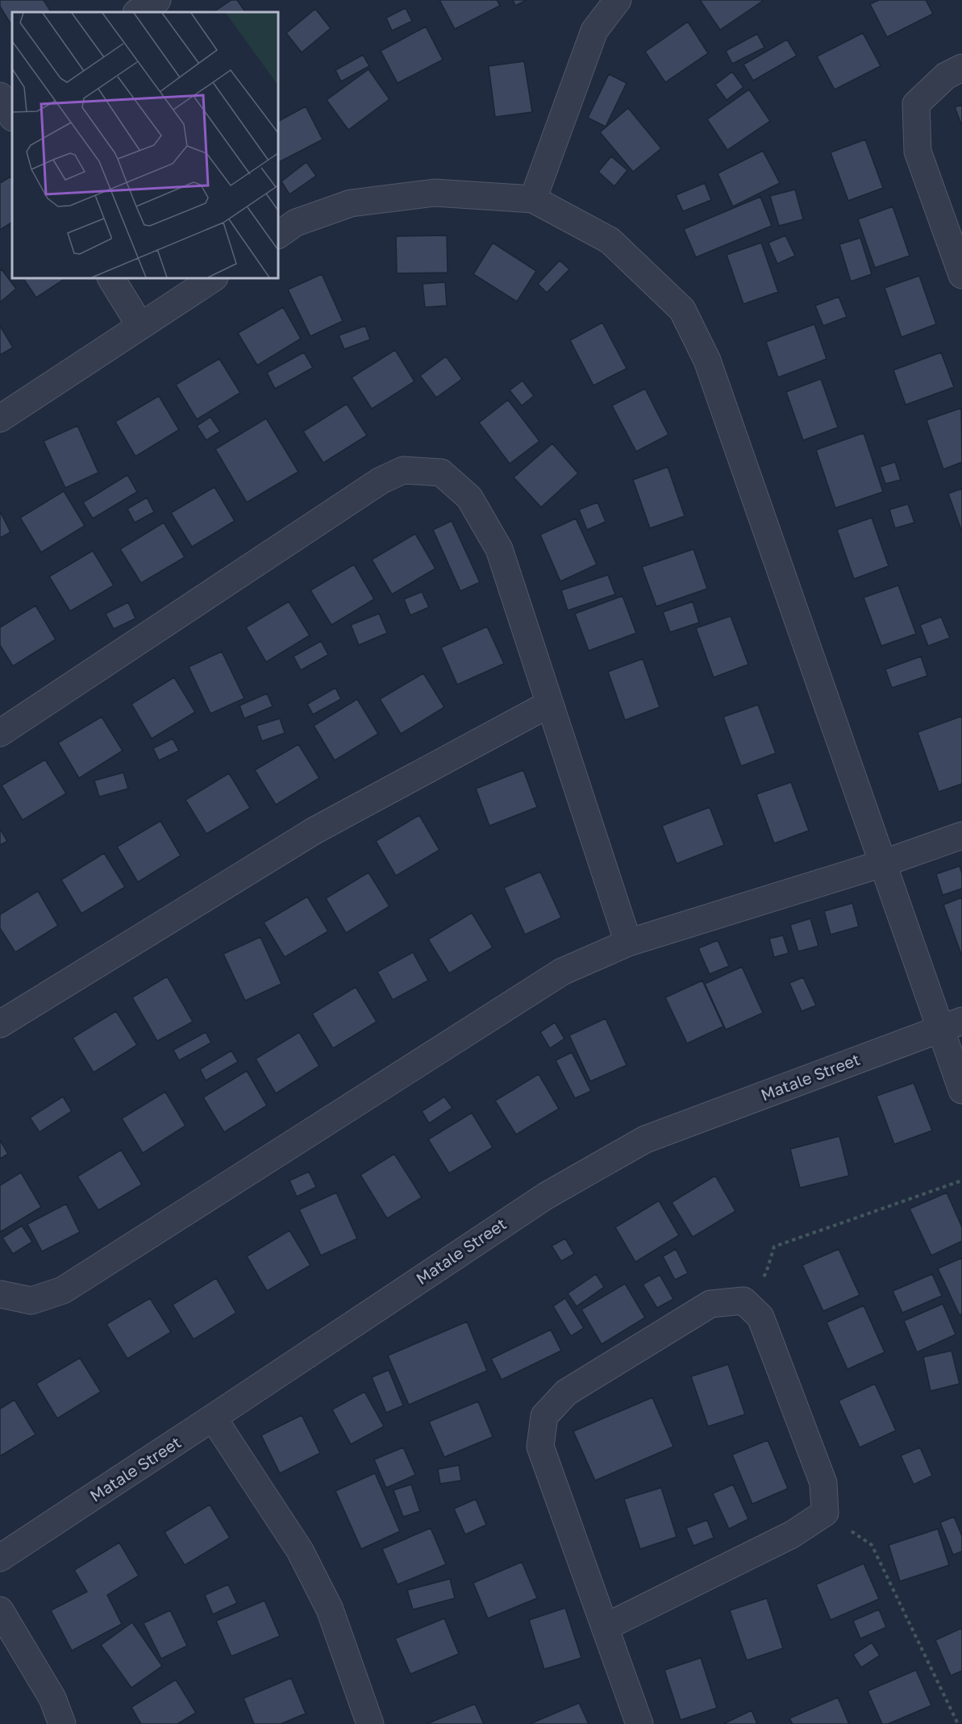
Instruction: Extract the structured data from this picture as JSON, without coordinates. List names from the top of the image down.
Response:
{
  "streets": {
    "street": ["Matale Street"]
  }
}
